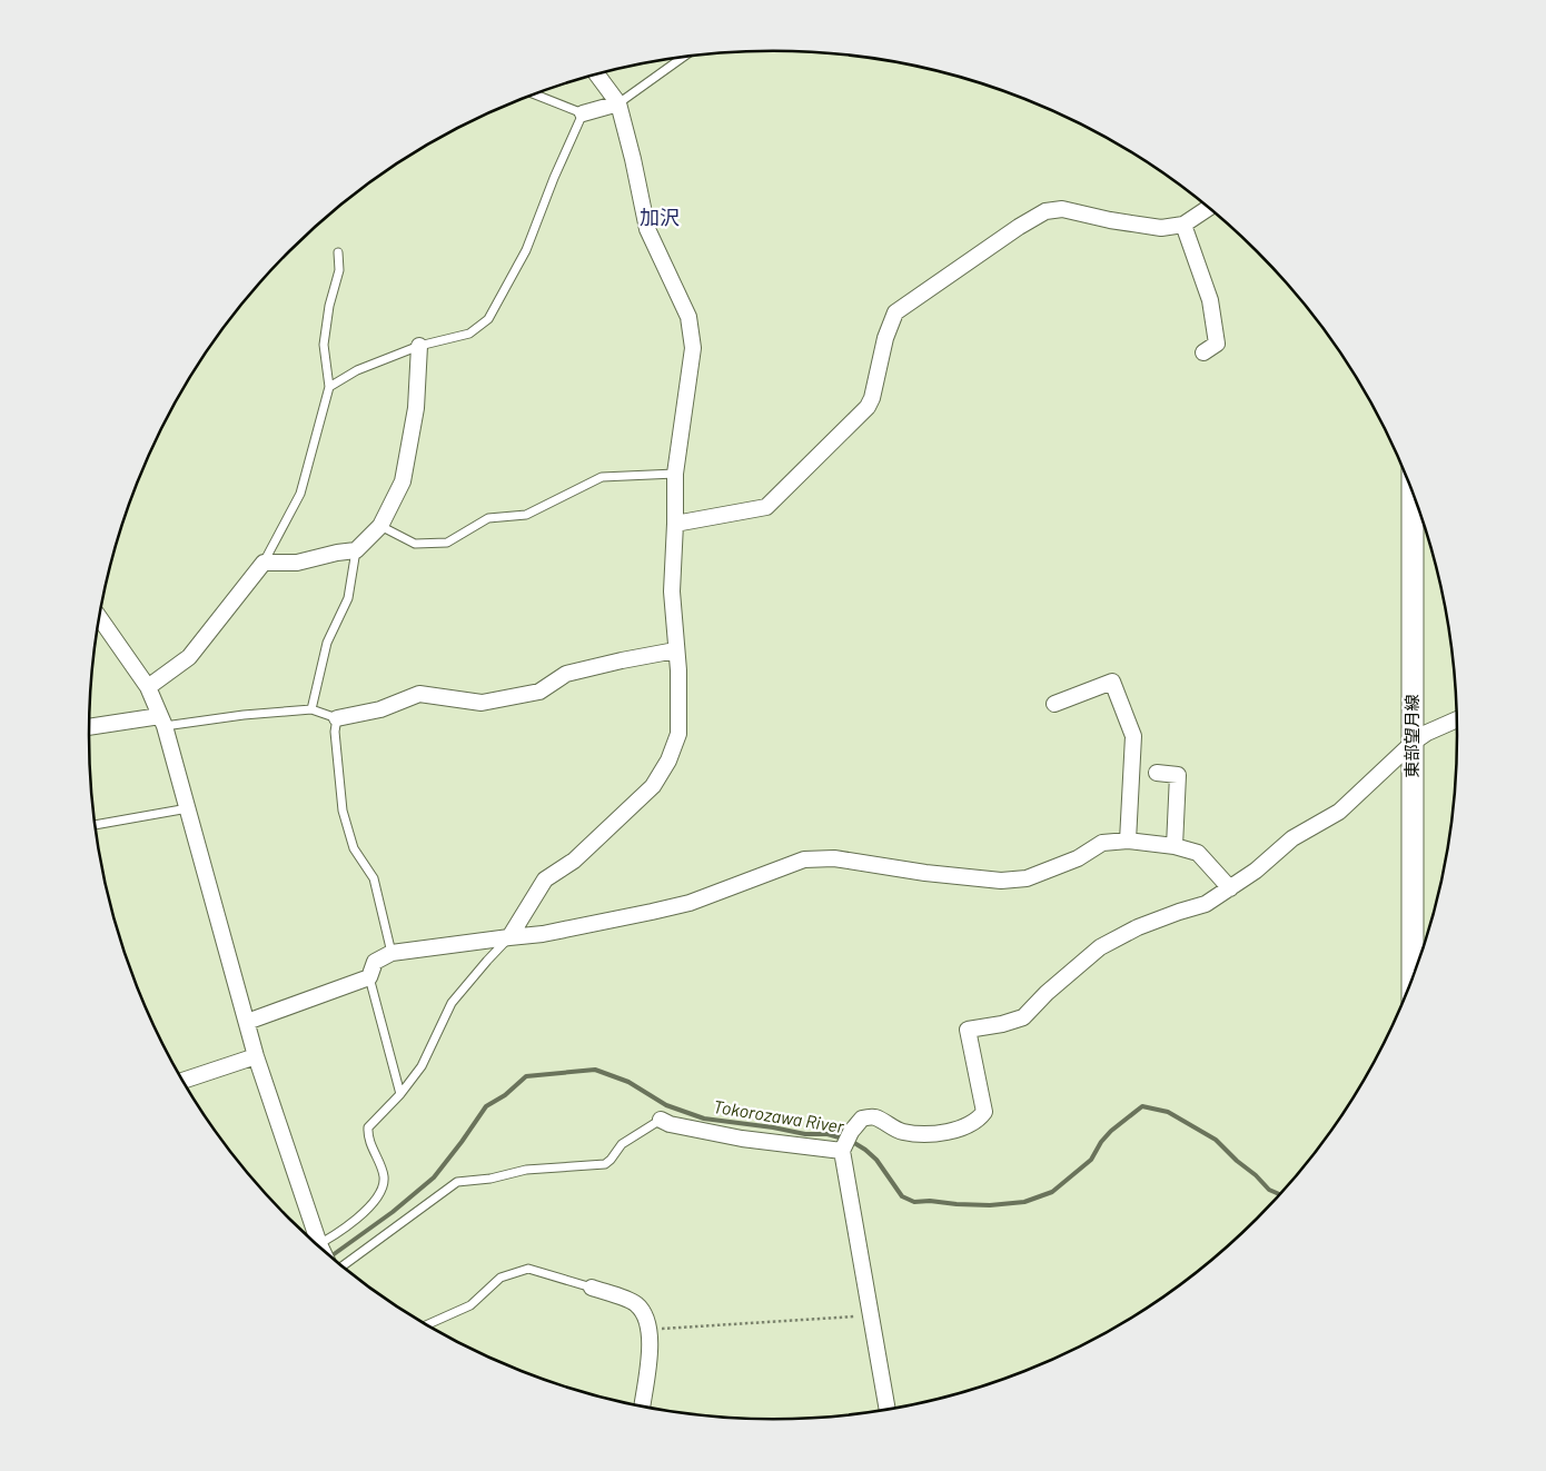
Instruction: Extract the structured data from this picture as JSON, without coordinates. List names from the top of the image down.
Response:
{
  "streets": {
    "main road": ["東部望月線"]
  },
  "districts": ["加沢"],
  "water": ["Tokorozawa River"]
}
